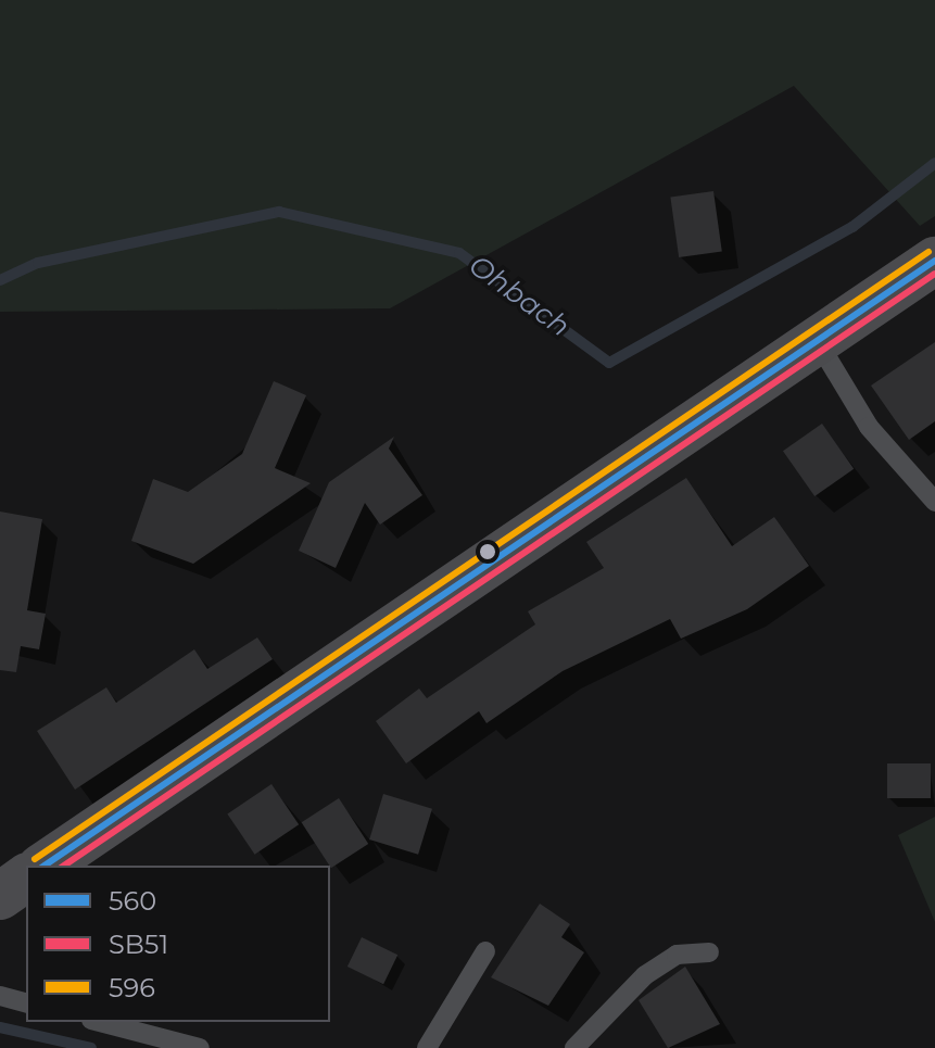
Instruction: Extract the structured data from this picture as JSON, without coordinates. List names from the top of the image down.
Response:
{
  "water": ["Ohbach"],
  "lines": ["transit line 596", "transit line 560", "transit line SB51"],
  "legend": ["560", "SB51", "596"]
}
